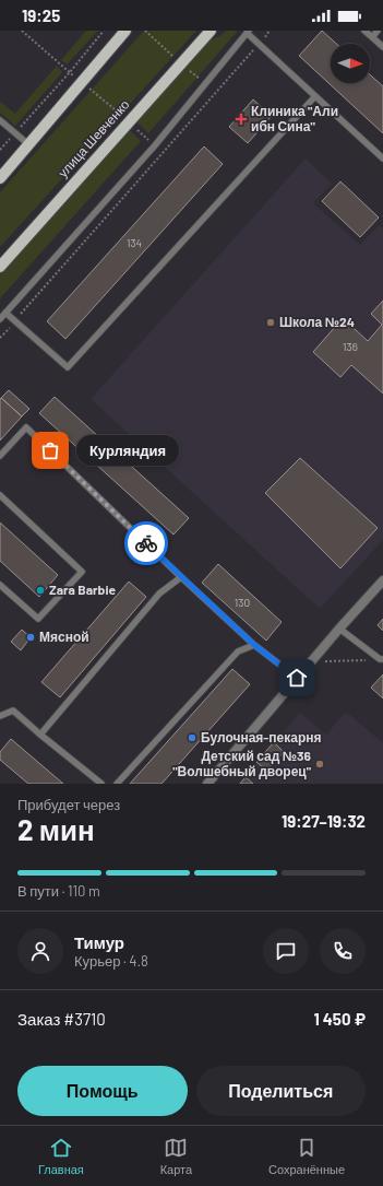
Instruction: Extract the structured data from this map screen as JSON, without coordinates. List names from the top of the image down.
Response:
{
  "streets": {
    "main road": ["улица Шевченко"]
  },
  "places": {
    "health": ["Клиника \"Али ибн Сина\""],
    "other": [
      "Школа №24",
      "Курляндия",
      "Zara Barbie",
      "Мясной",
      "Булочная-пекарня",
      "Детский сад №36 \"Волшебный дворец\""
    ]
  },
  "house_numbers": ["134", "136", "130"],
  "north": "right",
  "page": {
    "status": "19:25",
    "bubble": "Курляндия",
    "heading": ["2 мин", "Прибудет через", "19:27–19:32"],
    "panel": [
      "Тимур",
      "Курьер · 4.8",
      "Заказ #3710",
      "1 450 ₽"
    ],
    "bar": "В пути · 110 m",
    "buttons": ["Помощь", "Поделиться"],
    "tabs": ["Главная", "Карта", "Сохранённые"]
  }
}
